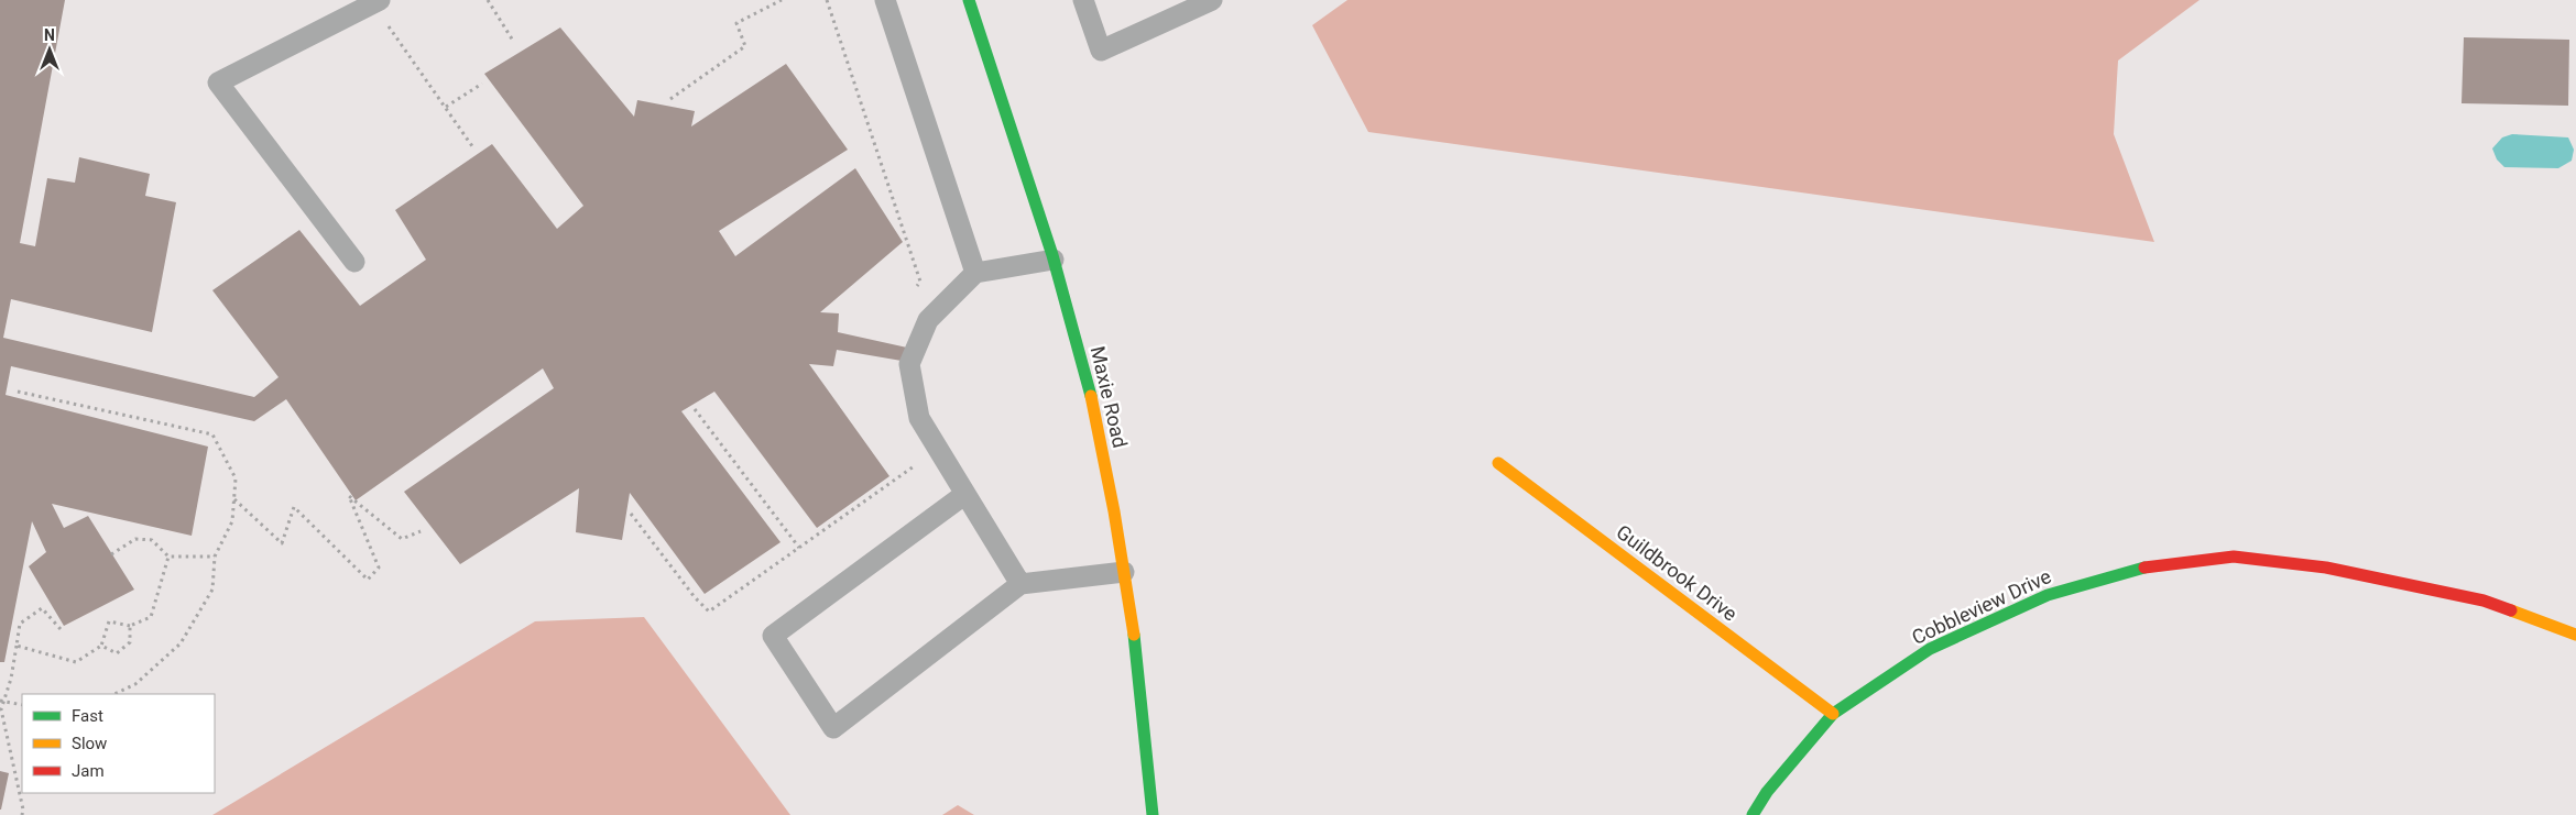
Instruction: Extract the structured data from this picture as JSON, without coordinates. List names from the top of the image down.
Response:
{
  "streets": {
    "street": ["Maxie Road", "Guildbrook Drive", "Cobbleview Drive"]
  },
  "crossings": [
    ["Guildbrook Drive", "Cobbleview Drive"]
  ],
  "legend": ["Fast", "Slow", "Jam"],
  "north": "top"
}
